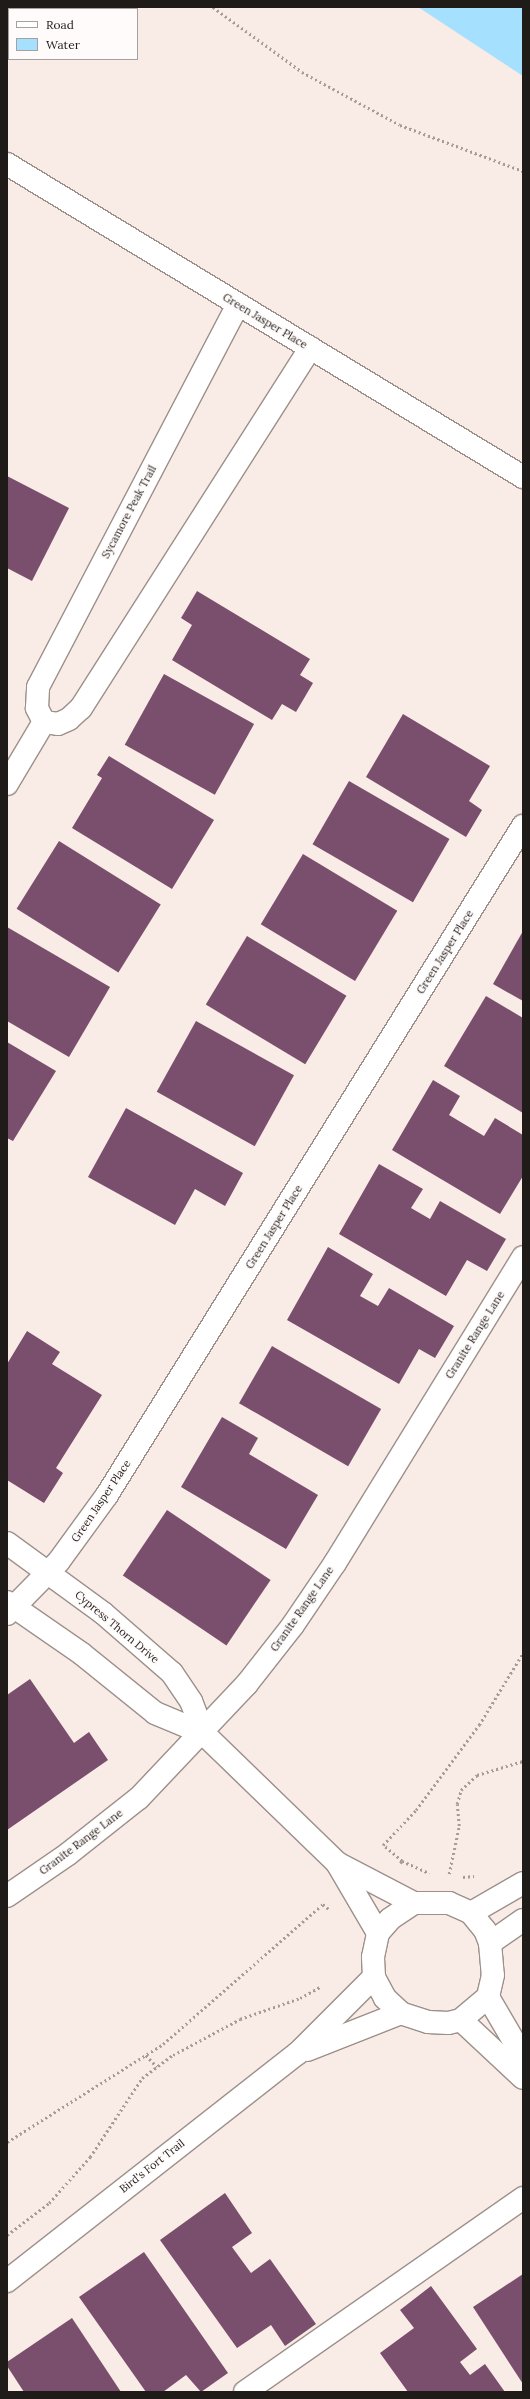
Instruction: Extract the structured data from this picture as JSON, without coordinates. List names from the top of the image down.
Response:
{
  "streets": {
    "street": [
      "Green Jasper Place",
      "Sycamore Peak Trail",
      "Granite Range Lane",
      "Cypress Thorn Drive",
      "Bird's Fort Trail"
    ]
  },
  "crossings": [
    ["Green Jasper Place", "Sycamore Peak Trail"],
    ["Green Jasper Place", "Cypress Thorn Drive"],
    ["Granite Range Lane", "Cypress Thorn Drive"],
    ["Cypress Thorn Drive", "Bird's Fort Trail"]
  ],
  "legend": ["Road", "Water"]
}
